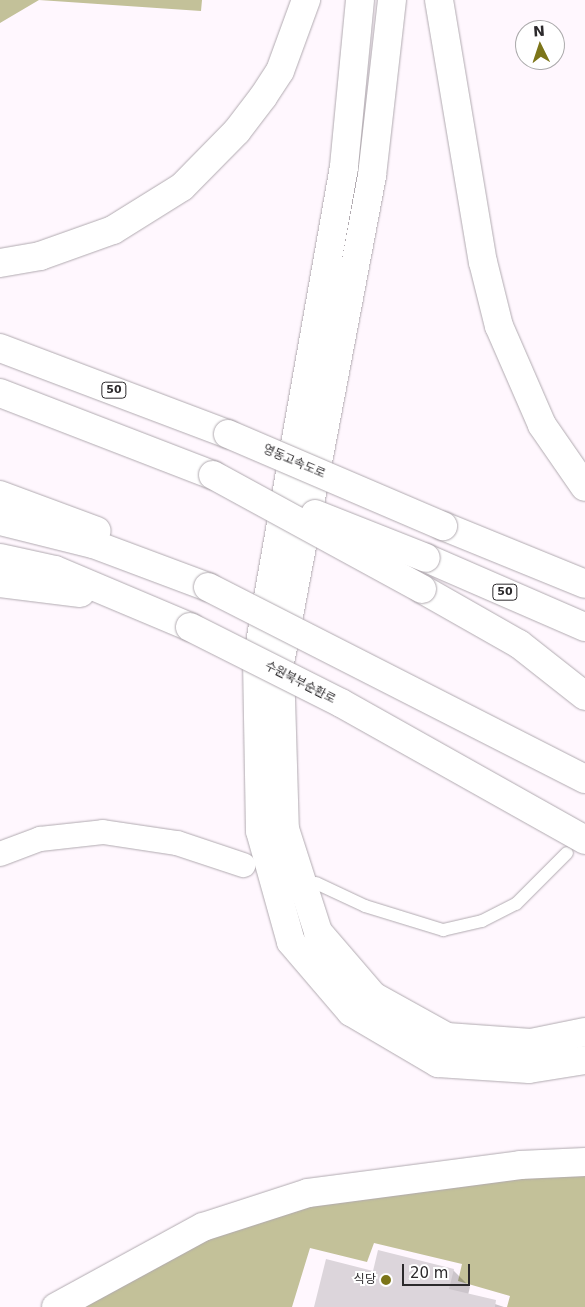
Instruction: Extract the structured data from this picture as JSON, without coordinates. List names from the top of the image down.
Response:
{
  "streets": {
    "highway": ["50", "영동고속도로", "수원북부순환로"]
  },
  "places": ["식당"],
  "scale_bar": "20 m",
  "north": "top"
}
